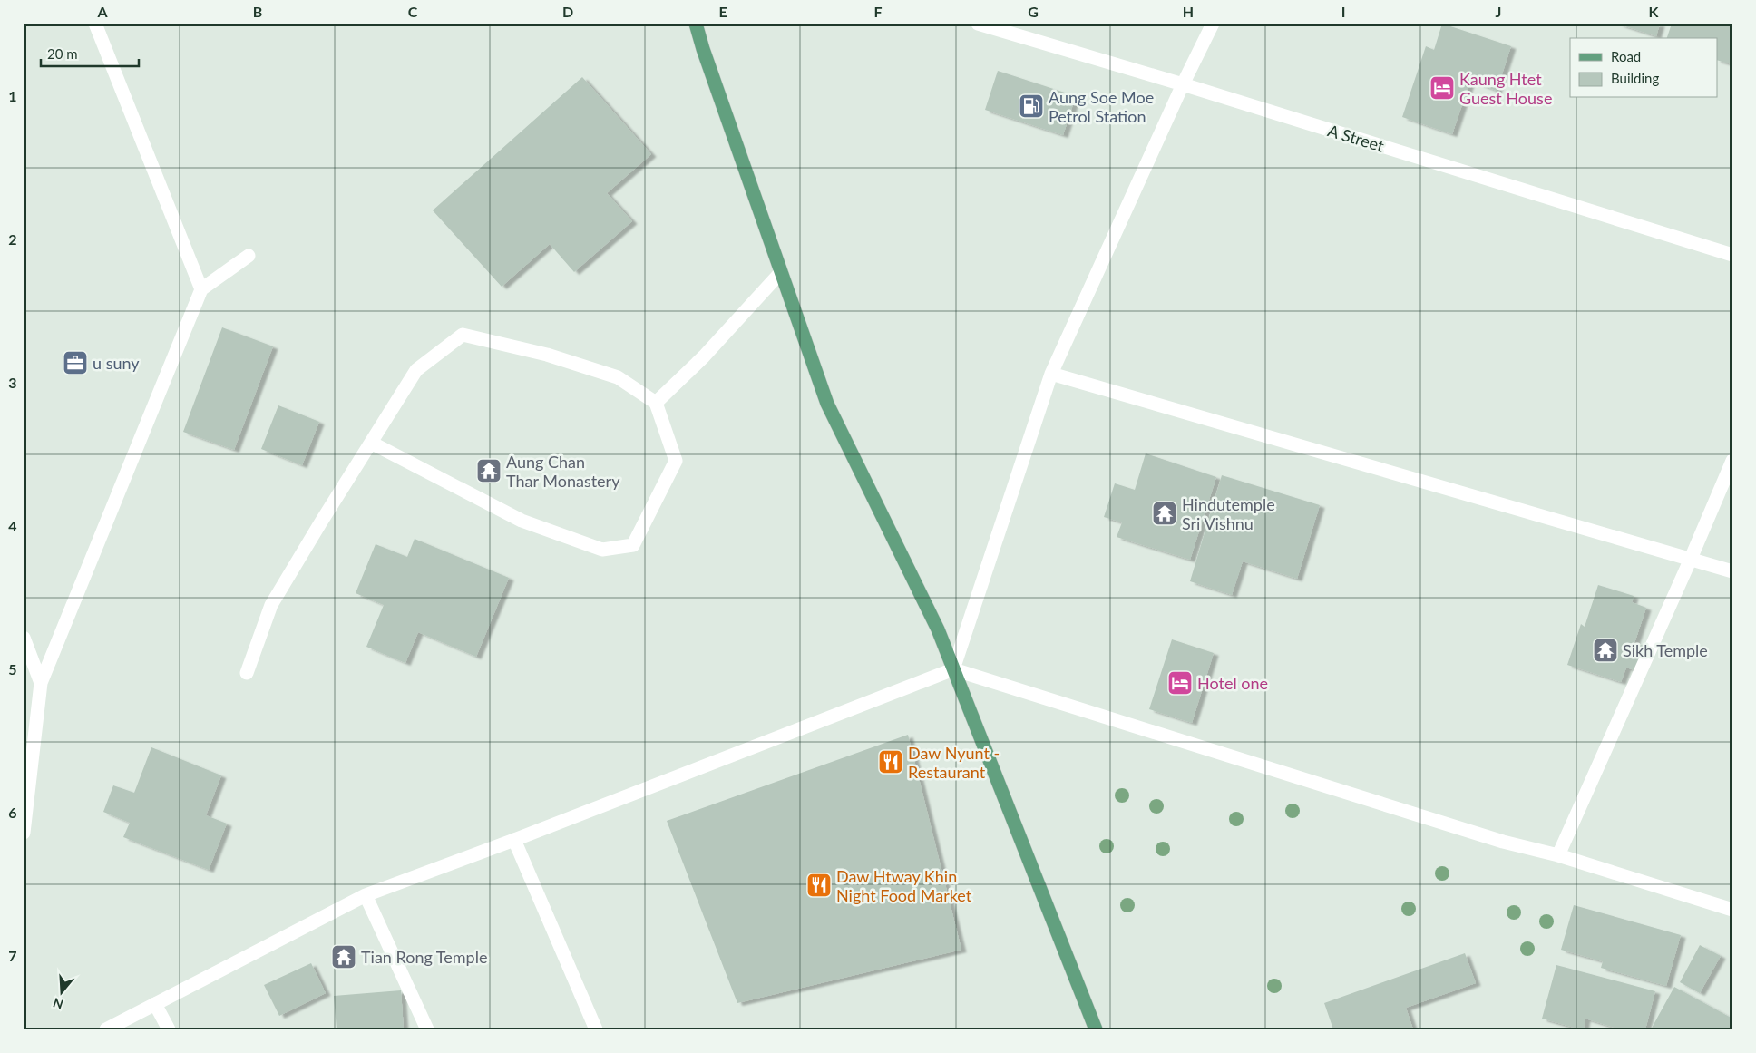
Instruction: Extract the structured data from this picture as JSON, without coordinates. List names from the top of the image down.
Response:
{
  "streets": {
    "street": ["A Street"]
  },
  "places": {
    "hotel": ["Kaung Htet Guest House", "Hotel one"],
    "fuel station": ["Aung Soe Moe Petrol Station"],
    "office": ["u suny"],
    "temple": [
      "Aung Chan Thar Monastery",
      "Hindutemple Sri Vishnu",
      "Sikh Temple",
      "Tian Rong Temple"
    ],
    "restaurant": ["Daw Nyunt - Restaurant", "Daw Htway Khin Night Food Market"]
  },
  "legend": ["Road", "Building"],
  "scale_bar": "20 m",
  "north": "bottom",
  "grid": {
    "columns": [
      "A",
      "B",
      "C",
      "D",
      "E",
      "F",
      "G",
      "H",
      "I",
      "J",
      "K"
    ],
    "rows": [
      "1",
      "2",
      "3",
      "4",
      "5",
      "6",
      "7"
    ]
  }
}
